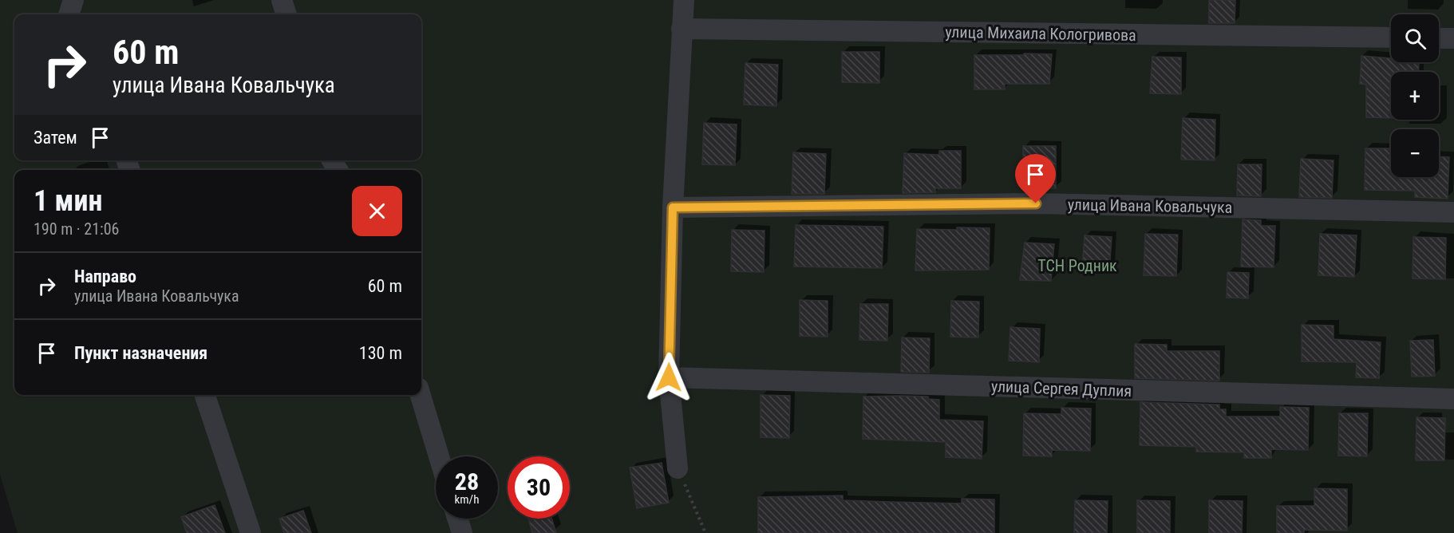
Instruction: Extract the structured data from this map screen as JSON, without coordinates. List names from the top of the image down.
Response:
{
  "streets": {
    "street": ["улица Михаила Кологривова", "улица Ивана Ковальчука", "улица Сергея Дуплия"]
  },
  "parks": ["ТСН Родник"],
  "page": {
    "map_buttons": ["+", "−"],
    "turn": ["60 m", "улица Ивана Ковальчука"],
    "then": "Затем",
    "heading": ["1 мин", "190 m · 21:06"],
    "list": [
      {
        "name": "Направо",
        "note": "улица Ивана Ковальчука",
        "value": "60 m"
      },
      {
        "name": "Пункт назначения",
        "value": "130 m"
      }
    ],
    "speed": "28 km/h",
    "limit": "30"
  }
}
